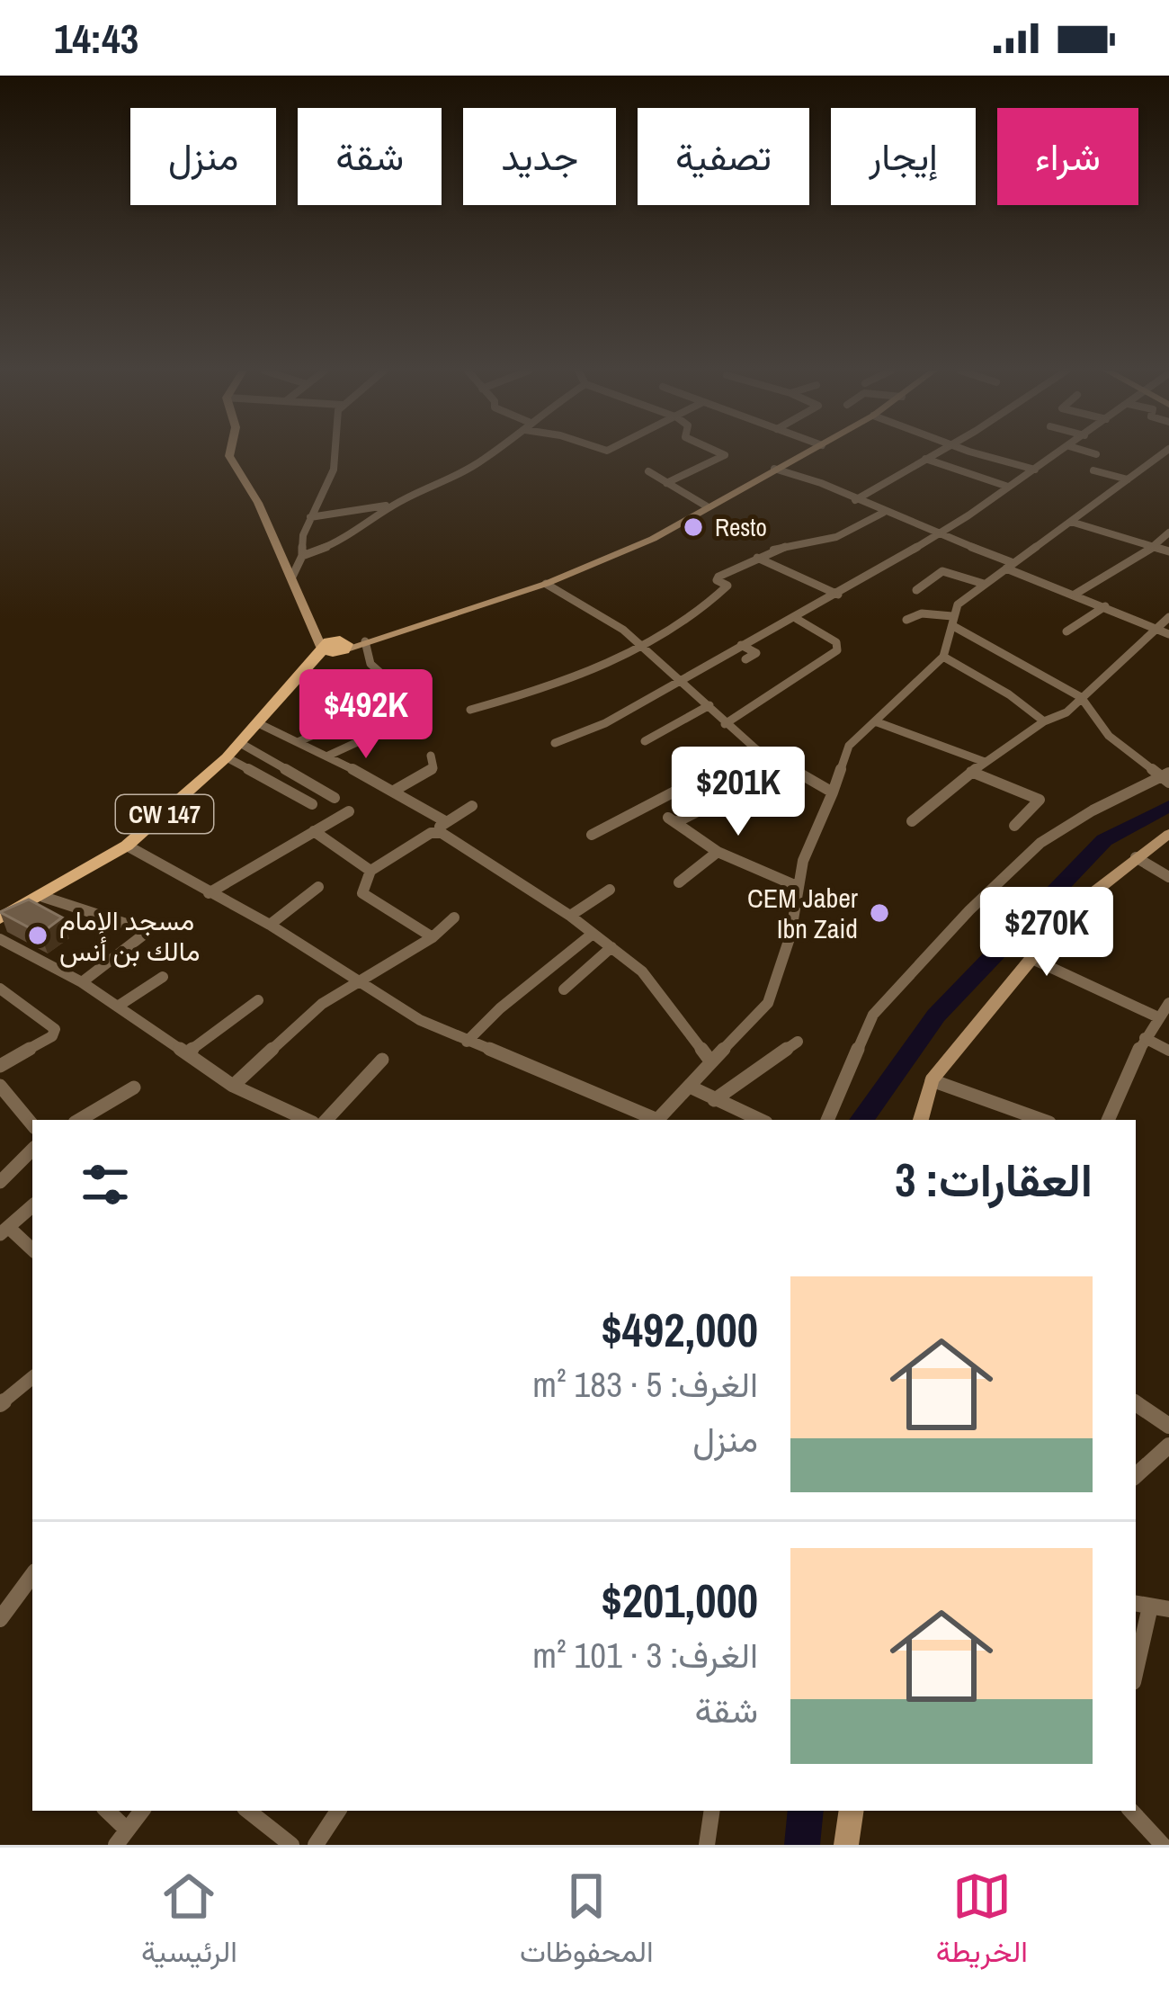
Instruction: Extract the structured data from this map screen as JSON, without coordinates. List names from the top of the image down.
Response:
{
  "streets": {
    "main road": ["CW 147"]
  },
  "places": ["Resto", "CEM Jaber Ibn Zaid", "مسجد الإمام مالك بن أنس"],
  "page": {
    "status": "14:43",
    "chip": [
      "شراء",
      "إيجار",
      "تصفية",
      "جديد",
      "شقة",
      "منزل"
    ],
    "price": ["$492K", "$201K", "$270K"],
    "heading": "العقارات: 3",
    "list": [
      {
        "name": "$492,000",
        "note": "الغرف: 5 · 183 m² · منزل"
      },
      {
        "name": "$201,000",
        "note": "الغرف: 3 · 101 m² · شقة"
      }
    ],
    "tabs": ["الخريطة", "المحفوظات", "الرئيسية"]
  }
}
